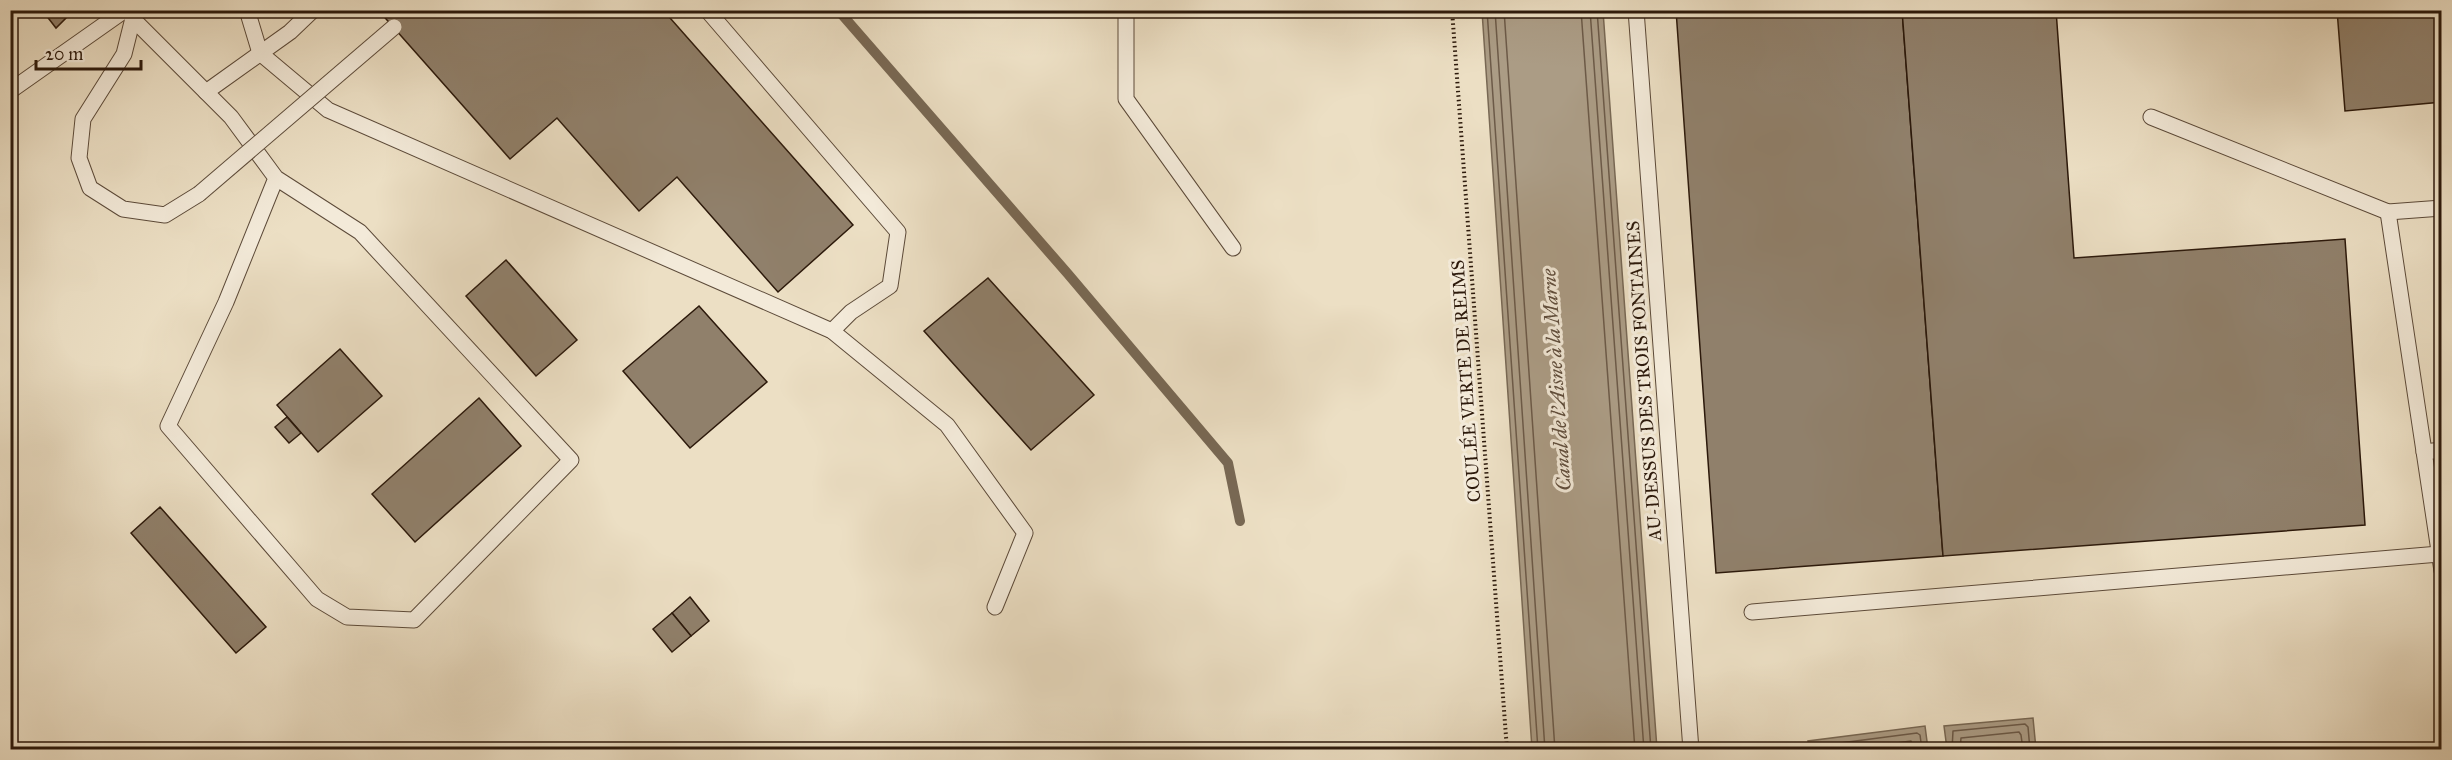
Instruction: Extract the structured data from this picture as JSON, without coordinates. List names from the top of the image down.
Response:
{
  "streets": {
    "lane": ["AU-DESSUS DES TROIS FONTAINES"],
    "path": ["COULÉE VERTE DE REIMS"]
  },
  "water": ["Canal de l'Aisne à la Marne"],
  "scale_bar": "20 m"
}
